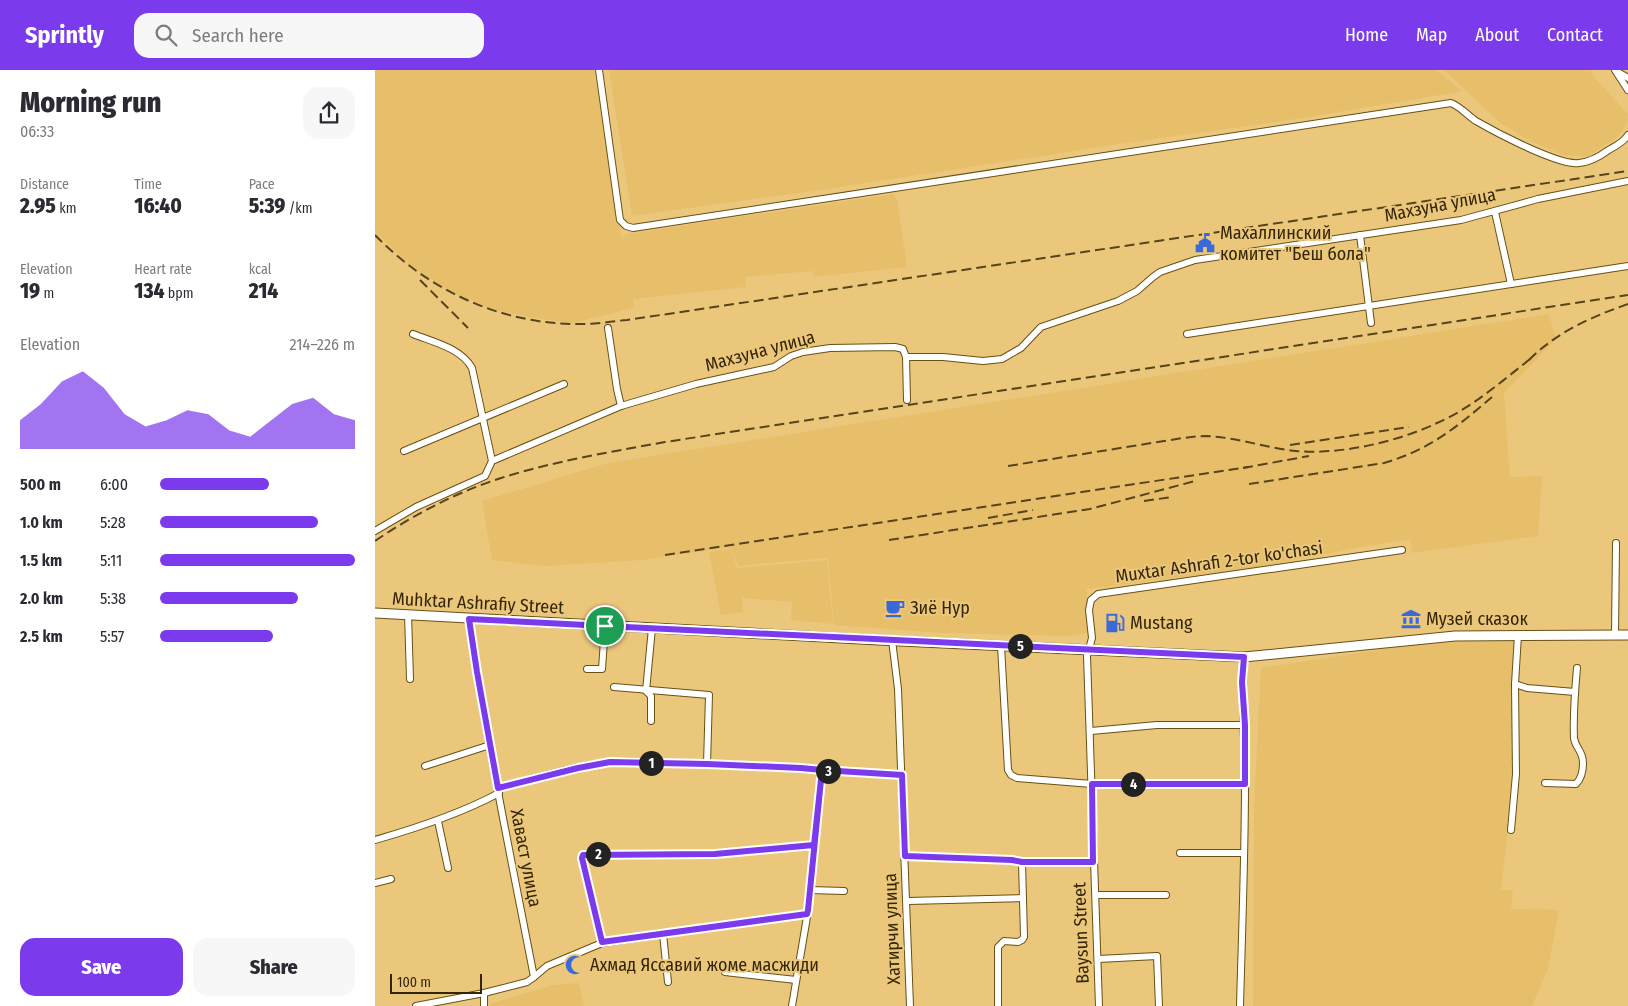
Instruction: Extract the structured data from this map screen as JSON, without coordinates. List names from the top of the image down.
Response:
{
  "streets": {
    "main road": ["Muhktar Ashrafiy Street"],
    "street": [
      "Махзуна улица",
      "Muxtar Ashrafi 2-tor ko'chasi",
      "Хаваст улица",
      "Хатирчи улица",
      "Bаysun Street"
    ]
  },
  "crossings": [
    ["Muxtar Ashrafi 2-tor ko'chasi", "Muhktar Ashrafiy Street"],
    ["Muxtar Ashrafi 2-tor ko'chasi", "Bаysun Street"],
    ["Muhktar Ashrafiy Street", "Хаваст улица"],
    ["Muhktar Ashrafiy Street", "Хатирчи улица"],
    ["Muhktar Ashrafiy Street", "Bаysun Street"]
  ],
  "places": {
    "public building": ["Махаллинский комитет \"Беш бола\""],
    "cafe": ["Зиё Нур"],
    "museum": ["Музей сказок"],
    "fuel station": ["Mustang"],
    "mosque": ["Ахмад Яссавий жоме масжиди"]
  },
  "scale_bar": "100 m",
  "page": {
    "header": "Sprintly",
    "search": "Search here",
    "nav": [
      "Home",
      "Map",
      "About",
      "Contact"
    ],
    "heading": ["Morning run", "06:33"],
    "stats": [
      ["Distance", "2.95 km"],
      ["Time", "16:40"],
      ["Pace", "5:39 /km"],
      ["Elevation", "19 m"],
      ["Heart rate", "134 bpm"],
      ["kcal", "214"]
    ],
    "chart": ["Elevation", "214–226 m"],
    "list": [
      {
        "name": "500 m",
        "note": "6:00"
      },
      {
        "name": "1.0 km",
        "note": "5:28"
      },
      {
        "name": "1.5 km",
        "note": "5:11"
      },
      {
        "name": "2.0 km",
        "note": "5:38"
      },
      {
        "name": "2.5 km",
        "note": "5:57"
      }
    ],
    "pins": [
      "5",
      "1",
      "3",
      "4",
      "2"
    ],
    "buttons": ["Save", "Share"],
    "scale": "100 m"
  }
}
